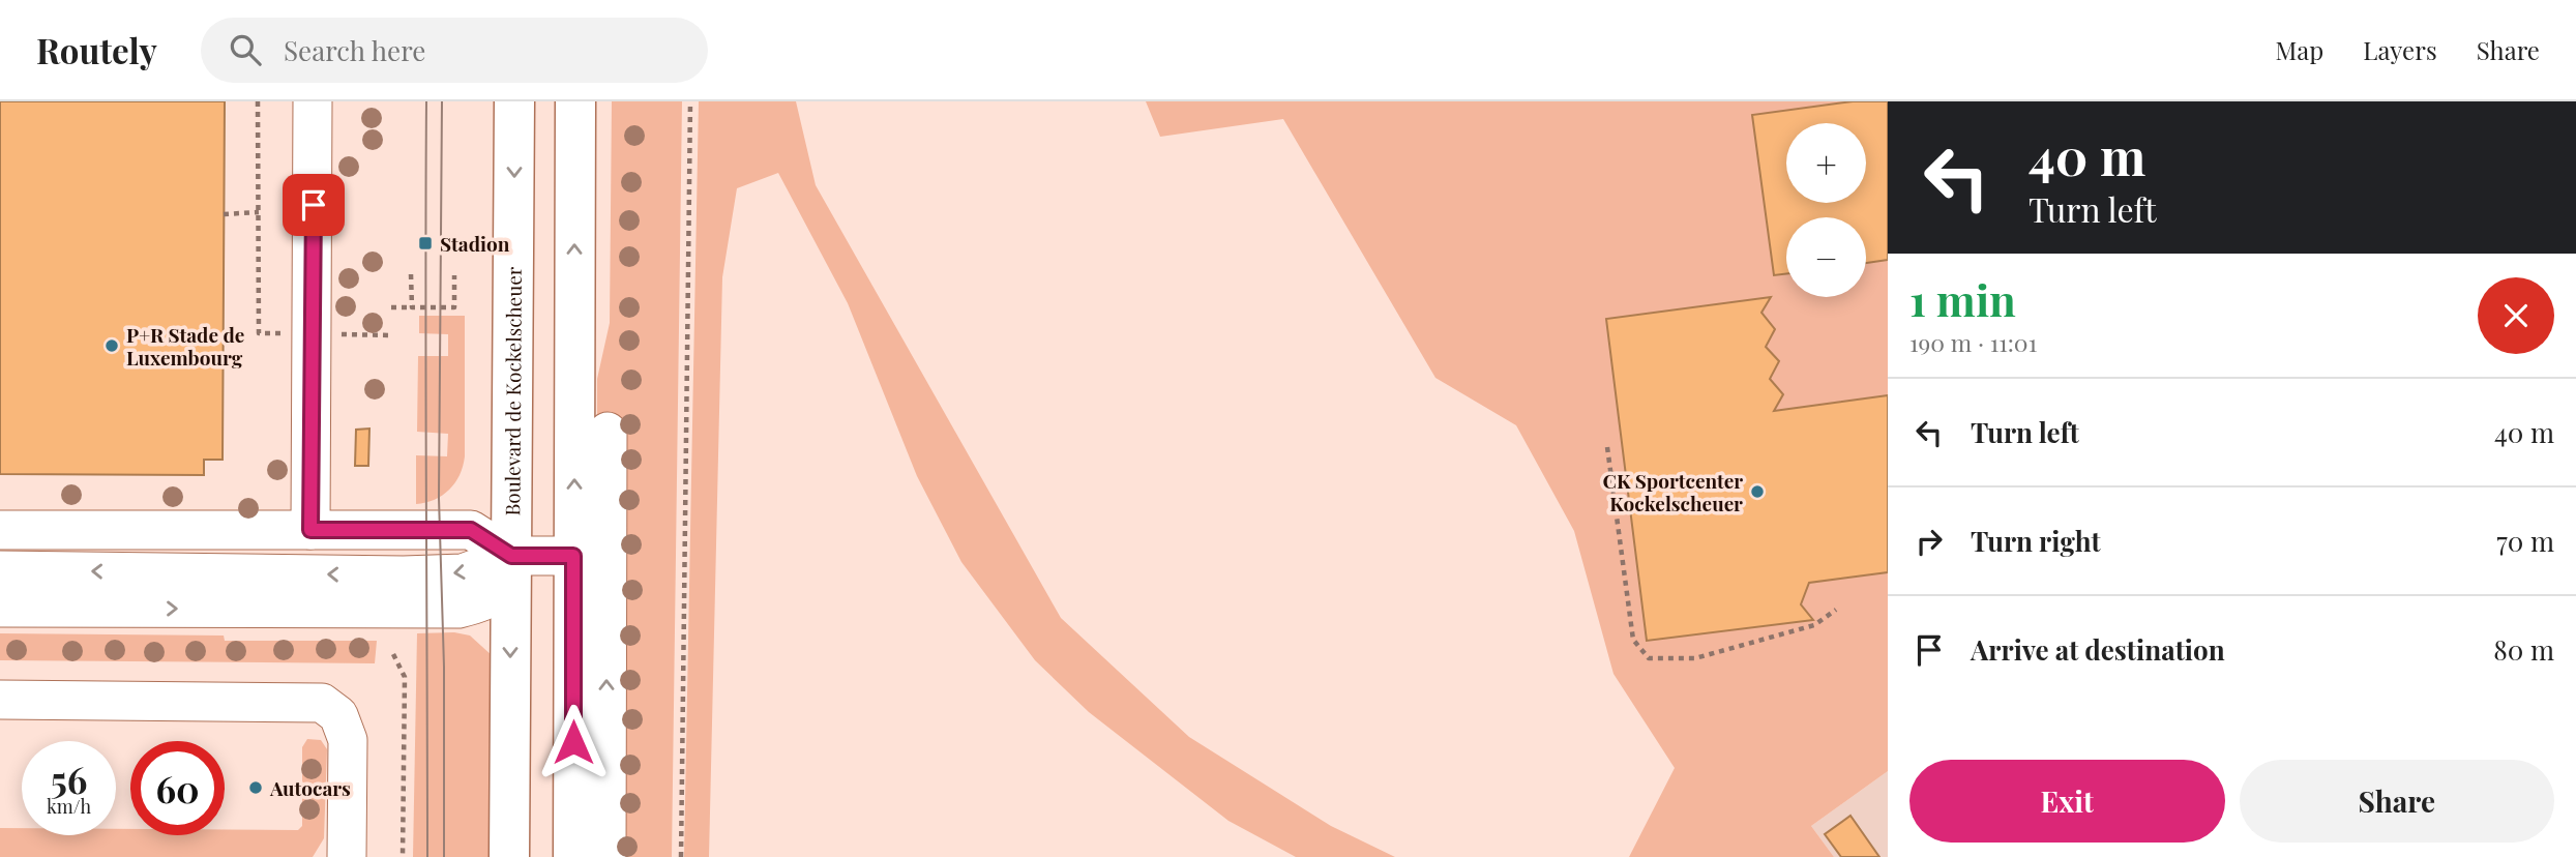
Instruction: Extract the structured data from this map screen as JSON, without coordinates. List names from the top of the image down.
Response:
{
  "streets": {
    "main road": ["Boulevard de Kockelscheuer"]
  },
  "places": {
    "transit": ["Stadion"],
    "other": ["P+R Stade de Luxembourg", "CK Sportcenter Kockelscheuer", "Autocars"]
  },
  "page": {
    "header": "Routely",
    "search": "Search here",
    "nav": ["Map", "Layers", "Share"],
    "turn": ["40 m", "Turn left"],
    "map_buttons": ["+", "−"],
    "heading": ["1 min", "190 m · 11:01"],
    "list": [
      {
        "name": "Turn left",
        "value": "40 m"
      },
      {
        "name": "Turn right",
        "value": "70 m"
      },
      {
        "name": "Arrive at destination",
        "value": "80 m"
      }
    ],
    "speed": "56 km/h",
    "limit": "60",
    "buttons": ["Exit", "Share"]
  }
}
